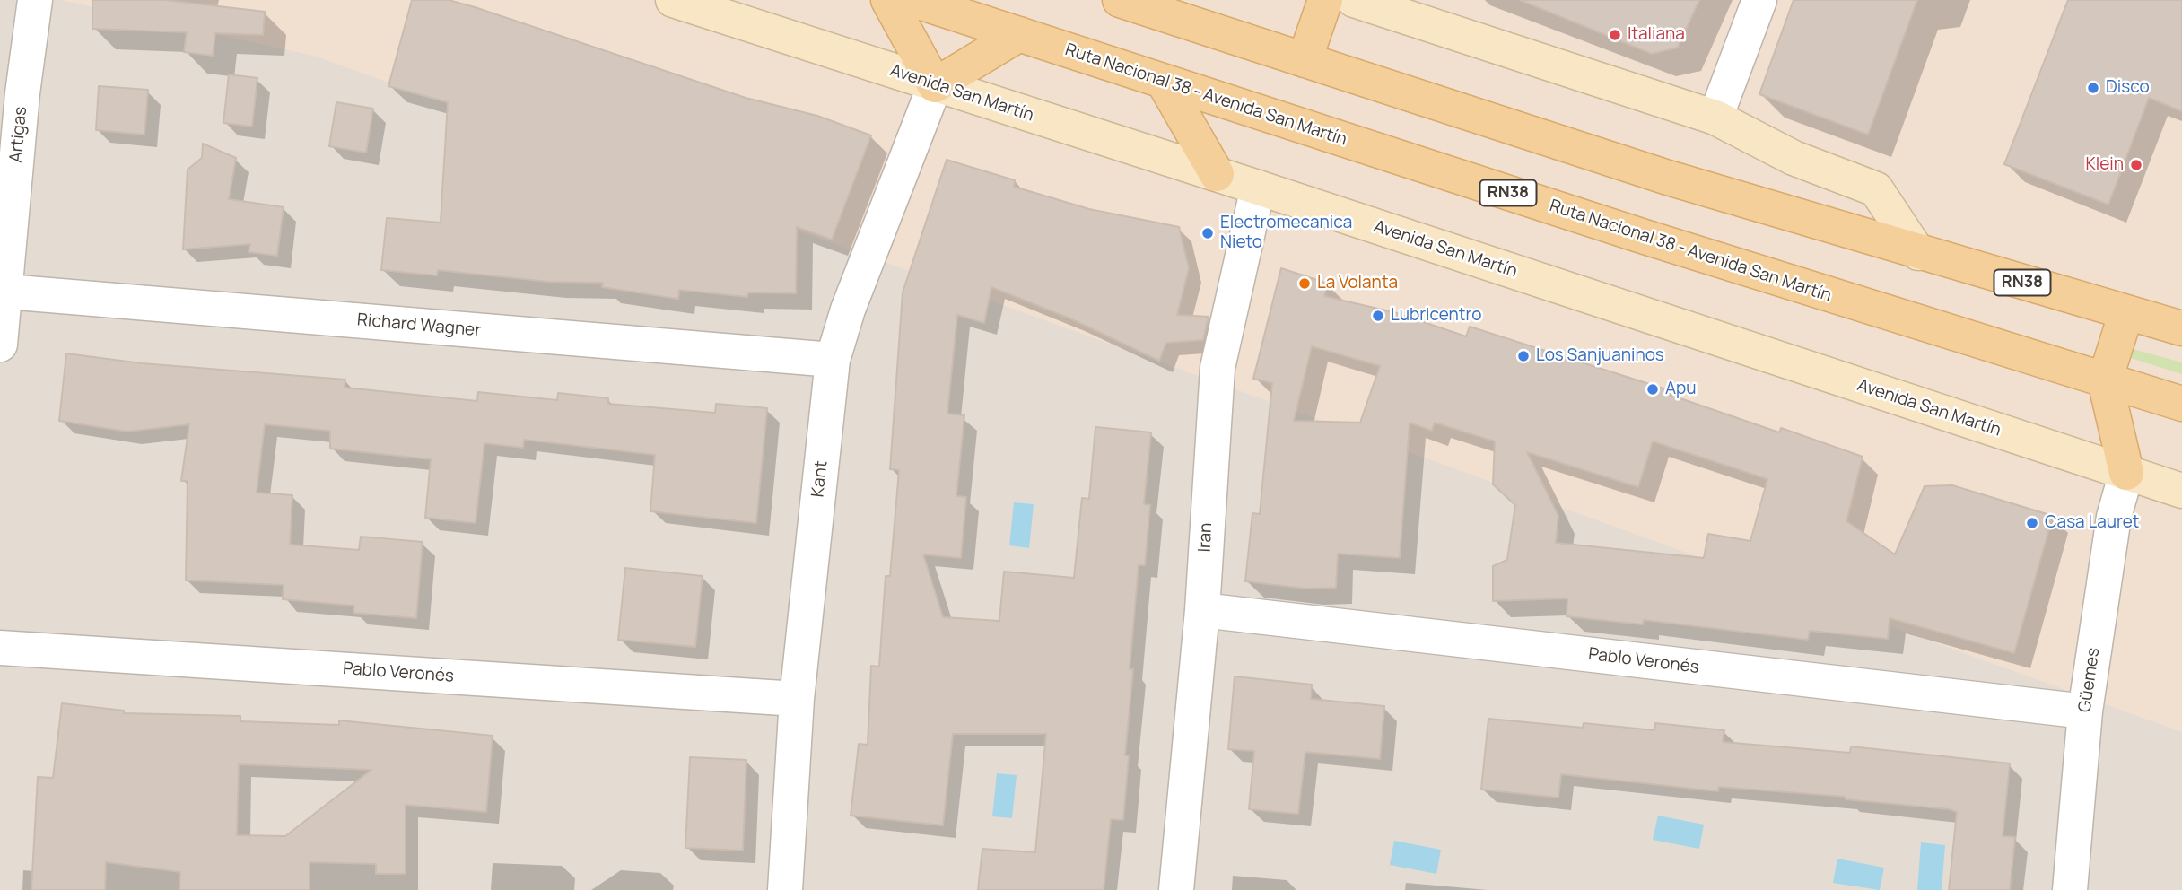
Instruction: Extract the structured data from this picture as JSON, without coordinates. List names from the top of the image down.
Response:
{
  "streets": {
    "main road": ["Avenida San Martín", "Ruta Nacional 38 - Avenida San Martín", "RN38"],
    "street": [
      "Artigas",
      "Richard Wagner",
      "Kant",
      "Iran",
      "Pablo Veronés",
      "Güemes"
    ]
  },
  "crossings": [
    ["Avenida San Martín", "Kant"],
    ["Avenida San Martín", "Iran"],
    ["Avenida San Martín", "Güemes"],
    ["Artigas", "Richard Wagner"],
    ["Richard Wagner", "Kant"],
    ["Kant", "Pablo Veronés"],
    ["Iran", "Pablo Veronés"],
    ["Pablo Veronés", "Güemes"]
  ],
  "places": [
    "Italiana",
    "Disco",
    "Klein",
    "Electromecanica Nieto",
    "La Volanta",
    "Lubricentro",
    "Los Sanjuaninos",
    "Apu",
    "Casa Lauret"
  ]
}
